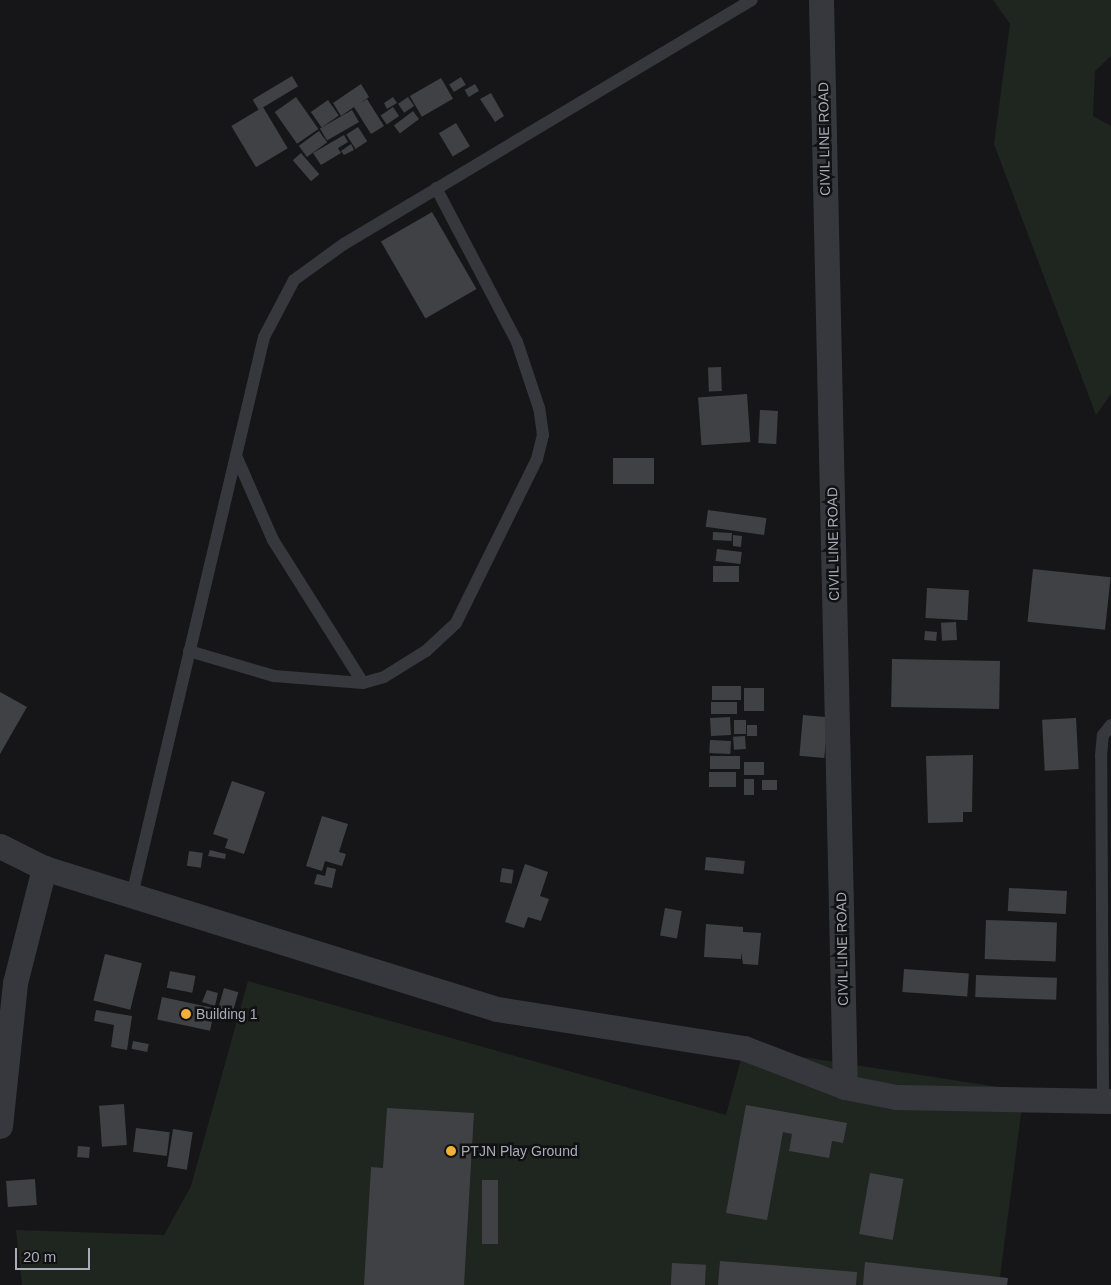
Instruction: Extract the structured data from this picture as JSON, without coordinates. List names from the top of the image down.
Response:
{
  "streets": {
    "street": ["CIVIL LINE ROAD"]
  },
  "places": ["Building 1", "PTJN Play Ground"],
  "scale_bar": "20 m"
}
